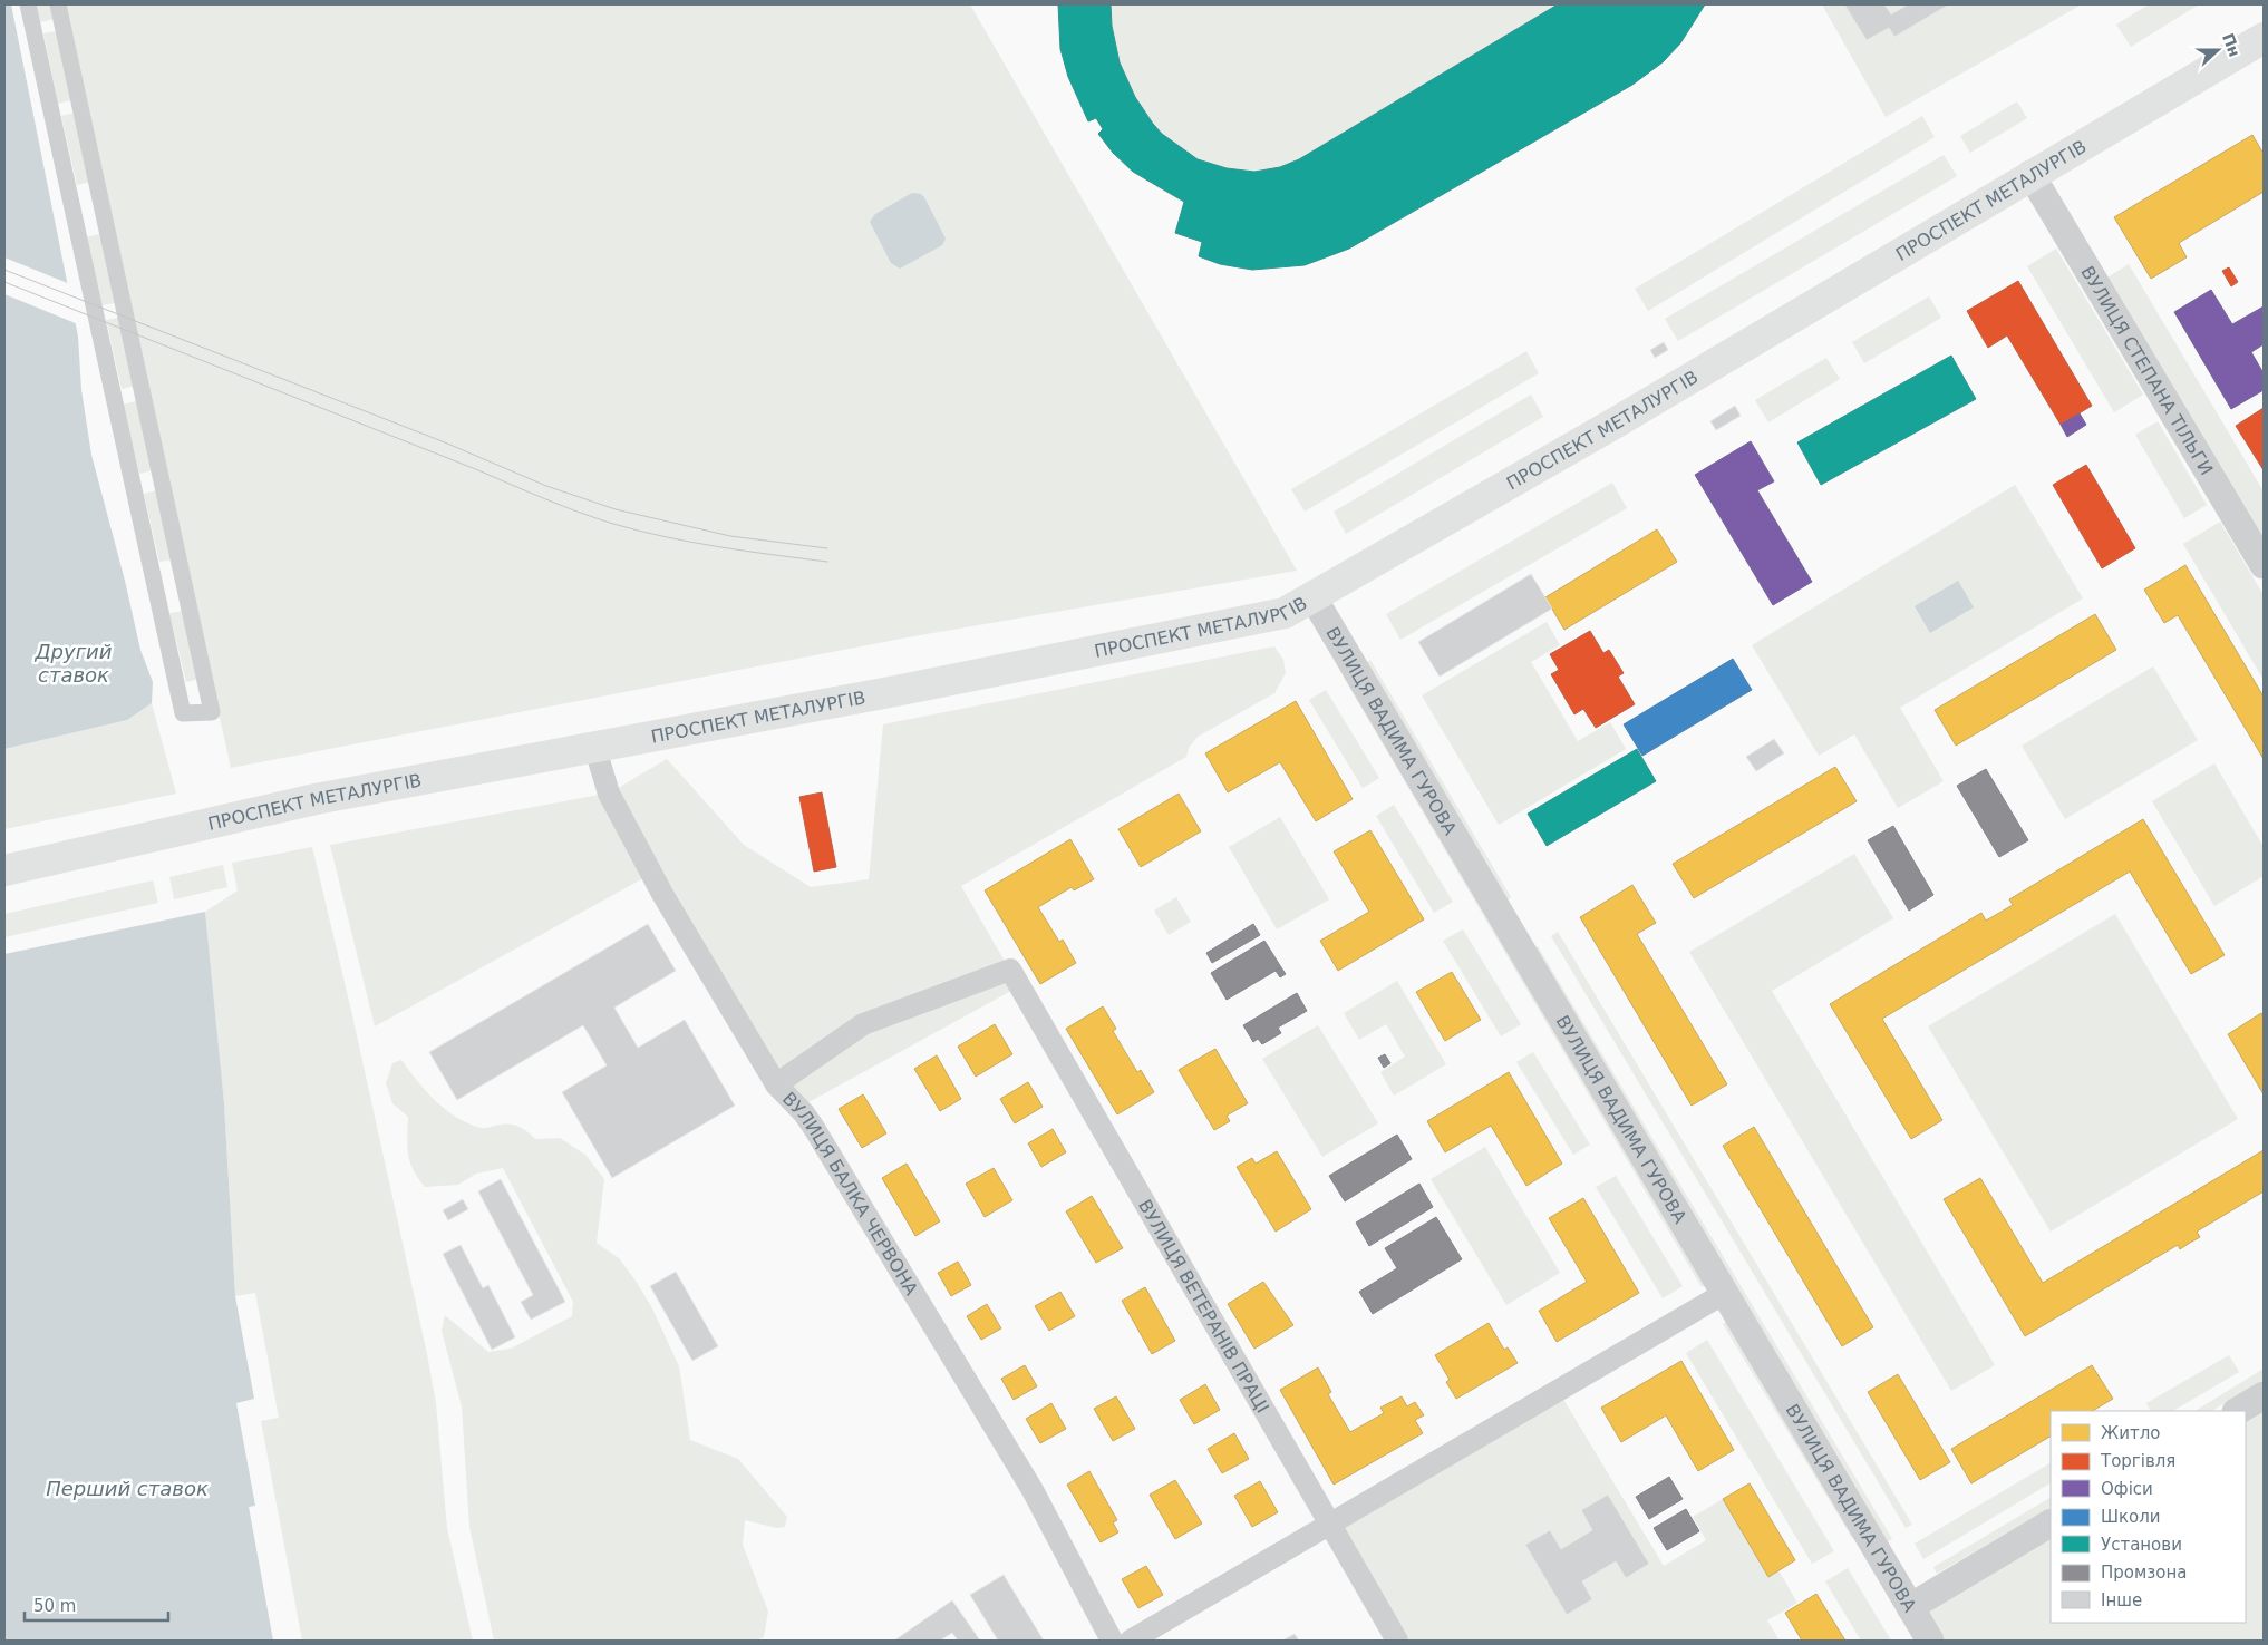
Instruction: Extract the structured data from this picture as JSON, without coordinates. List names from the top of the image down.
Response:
{
  "streets": {
    "main road": ["ПРОСПЕКТ МЕТАЛУРГІВ"],
    "street": [
      "ВУЛИЦЯ СТЕПАНА ТІЛЬГИ",
      "ВУЛИЦЯ ВАДИМА ГУРОВА",
      "ВУЛИЦЯ БАЛКА ЧЕРВОНА",
      "ВУЛИЦЯ ВЕТЕРАНІВ ПРАЦІ"
    ]
  },
  "crossings": [
    ["ПРОСПЕКТ МЕТАЛУРГІВ", "ВУЛИЦЯ СТЕПАНА ТІЛЬГИ"],
    ["ПРОСПЕКТ МЕТАЛУРГІВ", "ВУЛИЦЯ ВАДИМА ГУРОВА"],
    ["ПРОСПЕКТ МЕТАЛУРГІВ", "ВУЛИЦЯ БАЛКА ЧЕРВОНА"],
    ["ВУЛИЦЯ БАЛКА ЧЕРВОНА", "ВУЛИЦЯ ВЕТЕРАНІВ ПРАЦІ"]
  ],
  "water": ["Другий ставок", "Перший ставок"],
  "legend": [
    "Житло",
    "Торгівля",
    "Офіси",
    "Школи",
    "Установи",
    "Промзона",
    "Інше"
  ],
  "scale_bar": "50 m",
  "north": "right"
}
